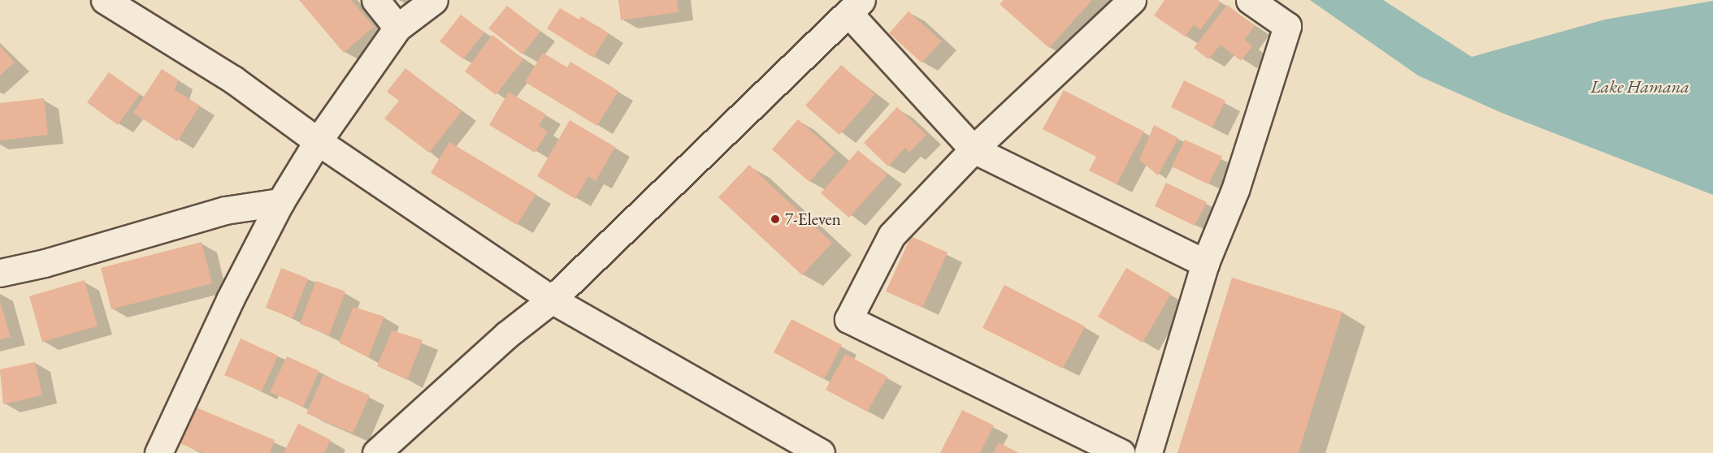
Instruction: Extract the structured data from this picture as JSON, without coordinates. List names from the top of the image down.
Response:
{
  "water": ["Lake Hamana"],
  "places": ["7-Eleven"]
}
